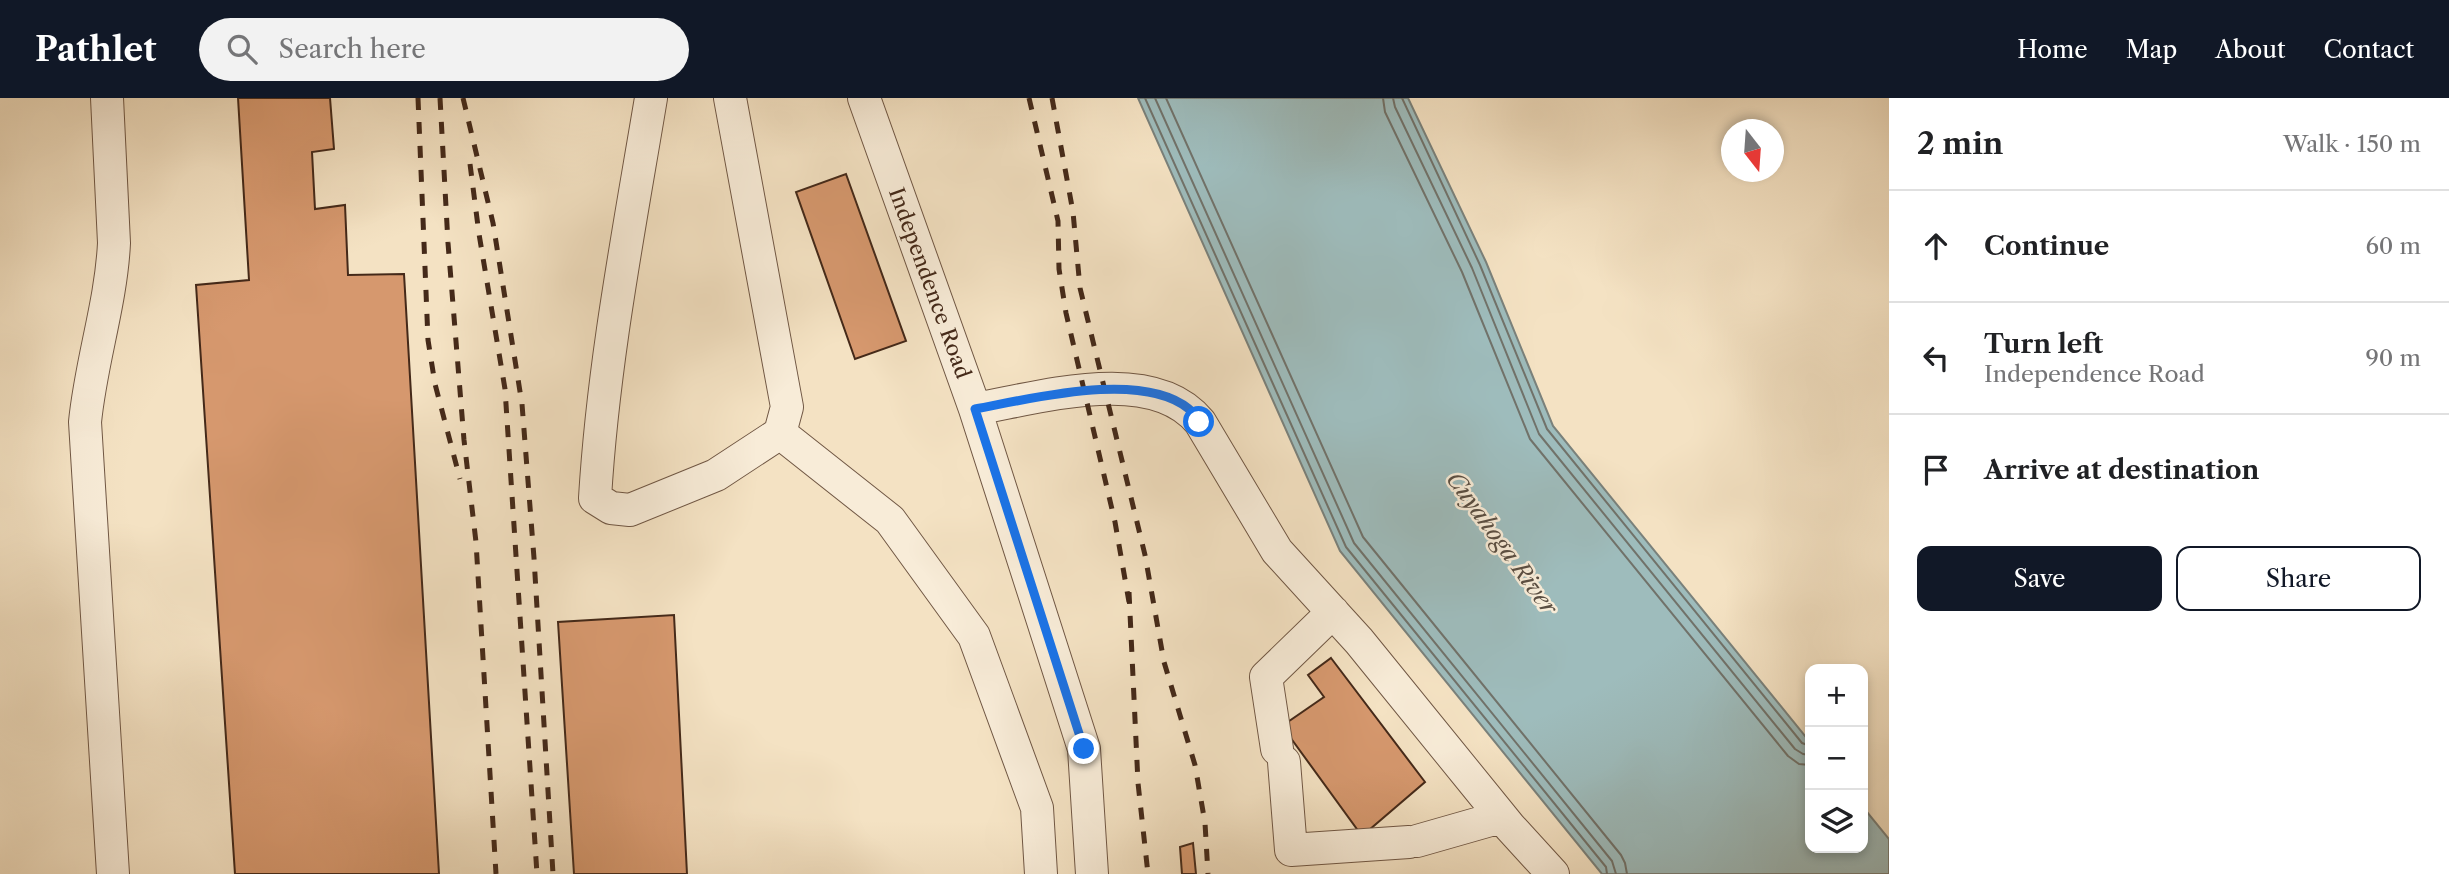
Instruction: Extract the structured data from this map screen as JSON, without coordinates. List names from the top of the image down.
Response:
{
  "streets": {
    "street": ["Independence Road"]
  },
  "water": ["Cuyahoga River"],
  "north": "bottom",
  "page": {
    "header": "Pathlet",
    "search": "Search here",
    "nav": [
      "Home",
      "Map",
      "About",
      "Contact"
    ],
    "heading": ["2 min", "Walk · 150 m"],
    "list": [
      ["Continue", "60 m"],
      ["Turn left", "Independence Road", "90 m"],
      "Arrive at destination"
    ],
    "buttons": ["Save", "Share"],
    "map_buttons": ["+", "−"]
  }
}
